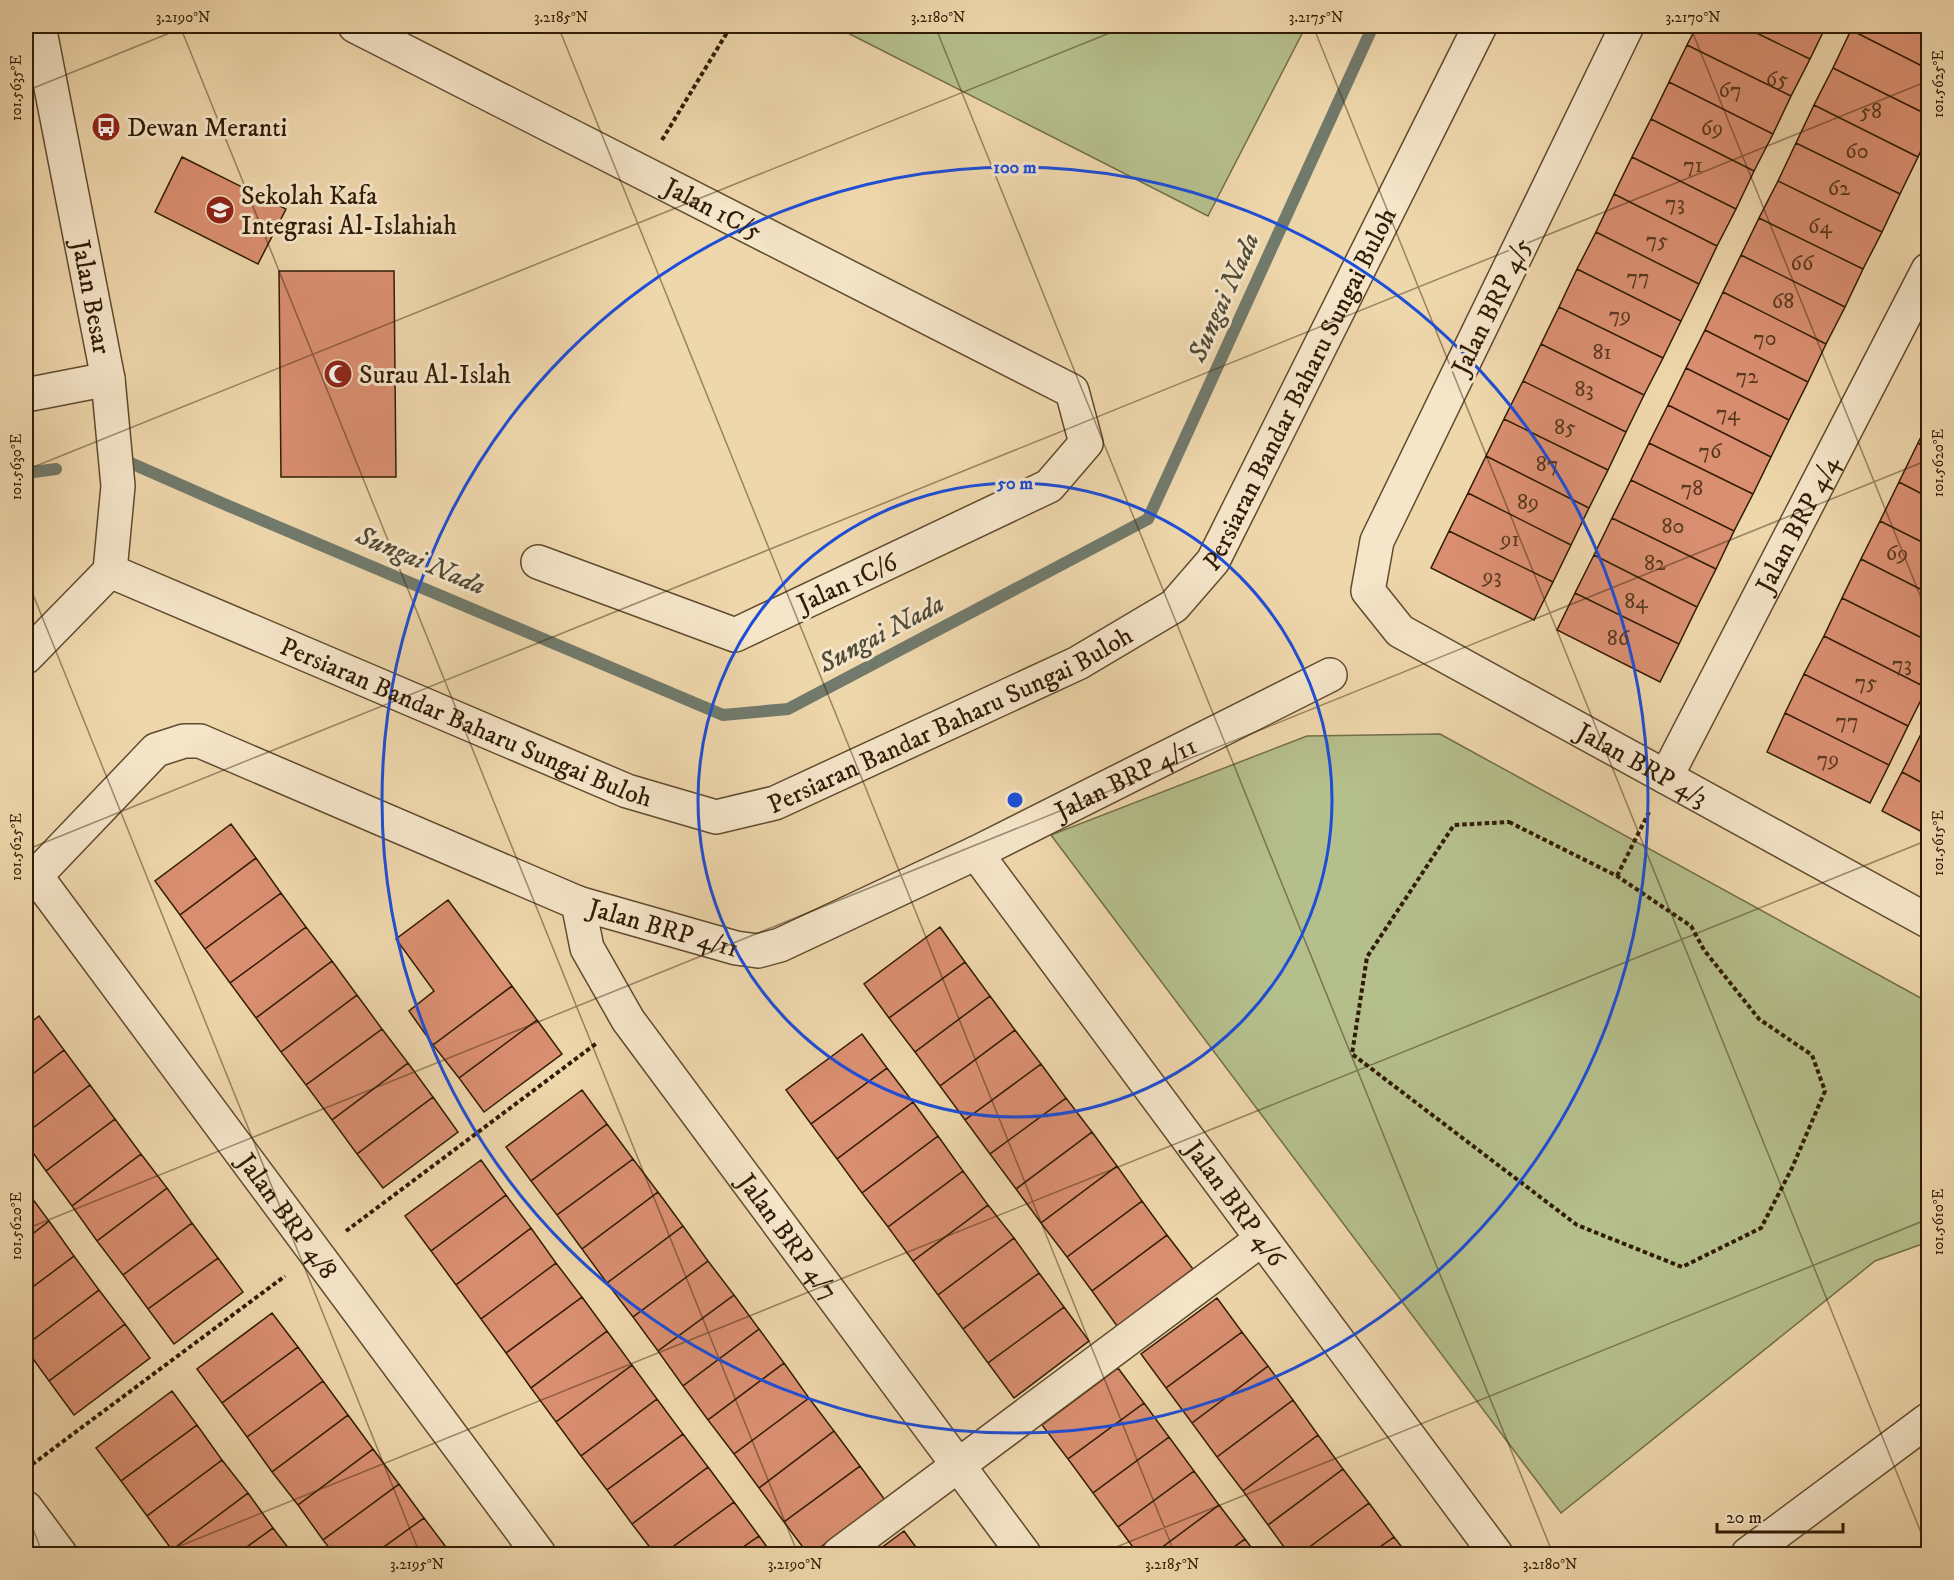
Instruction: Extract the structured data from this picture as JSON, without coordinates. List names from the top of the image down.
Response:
{
  "streets": {
    "street": [
      "Jalan 1C/5",
      "Jalan Besar",
      "Jalan BRP 4/5",
      "Persiaran Bandar Baharu Sungai Buloh",
      "Jalan BRP 4/4",
      "Jalan 1C/6",
      "Jalan BRP 4/3",
      "Jalan BRP 4/11",
      "Jalan BRP 4/6",
      "Jalan BRP 4/8",
      "Jalan BRP 4/7"
    ]
  },
  "crossings": [
    ["Jalan 1C/5", "Jalan 1C/6"],
    ["Jalan Besar", "Persiaran Bandar Baharu Sungai Buloh"],
    ["Jalan BRP 4/5", "Jalan BRP 4/3"],
    ["Jalan BRP 4/4", "Jalan BRP 4/3"],
    ["Jalan BRP 4/11", "Jalan BRP 4/6"],
    ["Jalan BRP 4/11", "Jalan BRP 4/8"],
    ["Jalan BRP 4/11", "Jalan BRP 4/7"]
  ],
  "water": ["Sungai Nada"],
  "places": {
    "bus stop": ["Dewan Meranti"],
    "school or university": ["Sekolah Kafa Integrasi Al-Islahiah"],
    "mosque": ["Surau Al-Islah"]
  },
  "house_numbers": [
    "65",
    "67",
    "58",
    "69",
    "60",
    "71",
    "62",
    "73",
    "64",
    "75",
    "66",
    "77",
    "68",
    "79",
    "70",
    "81",
    "72",
    "83",
    "74",
    "85",
    "76",
    "87",
    "78",
    "89",
    "80",
    "91",
    "69",
    "82",
    "93",
    "84",
    "86",
    "73",
    "75",
    "77",
    "79"
  ],
  "scale_bar": "20 m",
  "coordinates": [
    "3.2190°N",
    "3.2185°N",
    "3.2180°N",
    "3.2175°N",
    "3.2170°N",
    "101.5625°E",
    "101.5635°E",
    "101.5620°E",
    "101.5630°E",
    "101.5615°E",
    "101.5610°E",
    "3.2195°N"
  ],
  "rings": ["100 m", "50 m"]
}
